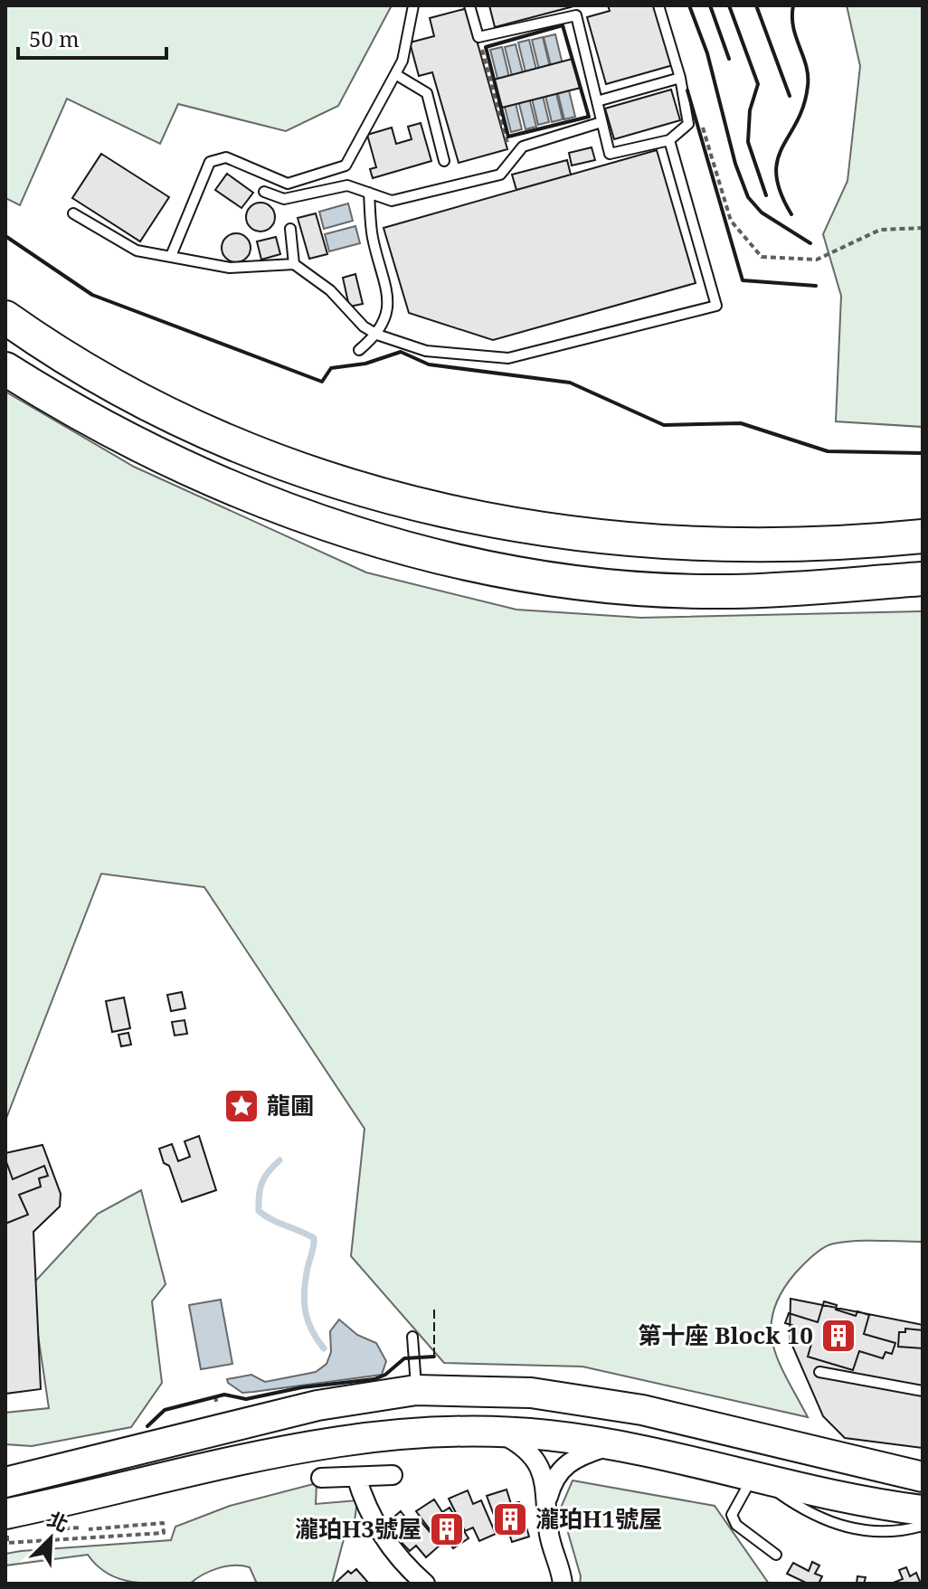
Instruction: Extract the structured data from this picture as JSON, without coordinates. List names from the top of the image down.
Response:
{
  "places": {
    "place": ["龍圃"],
    "building": ["第十座 Block 10", "瀧珀H1號屋", "瀧珀H3號屋"]
  },
  "scale_bar": "50 m",
  "north": "top right"
}
